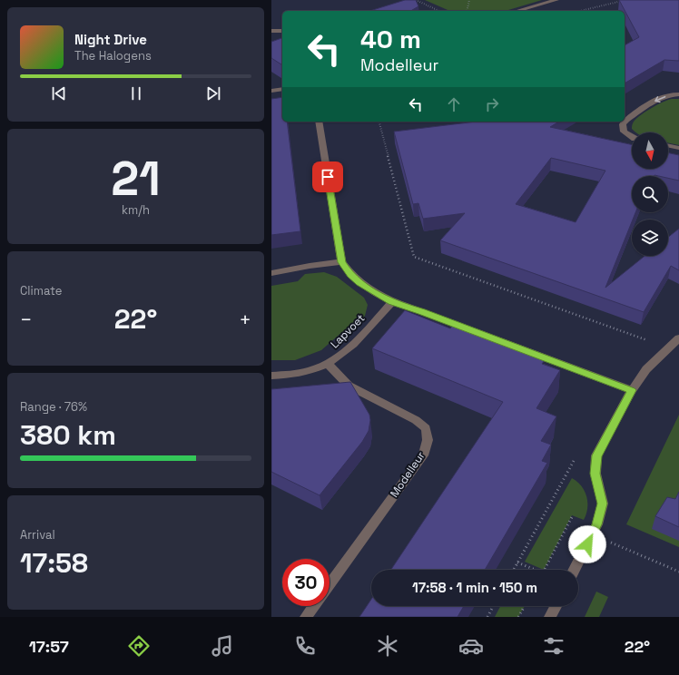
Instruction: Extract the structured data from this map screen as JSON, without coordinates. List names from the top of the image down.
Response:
{
  "streets": {
    "street": ["Lapvoet", "Modelleur"]
  },
  "crossings": [
    ["Lapvoet", "Modelleur"]
  ],
  "north": "bottom",
  "page": {
    "turn": ["40 m", "Modelleur"],
    "song": ["Night Drive", "The Halogens"],
    "tile": [
      ["21", "km/h"],
      "Climate",
      ["Range · 76%", "380 km"],
      ["Arrival", "17:58"]
    ],
    "heat": ["−", "22°", "+"],
    "limit": "30",
    "trip": "17:58 · 1 min · 150 m",
    "tabs": ["17:57", "22°"]
  }
}
